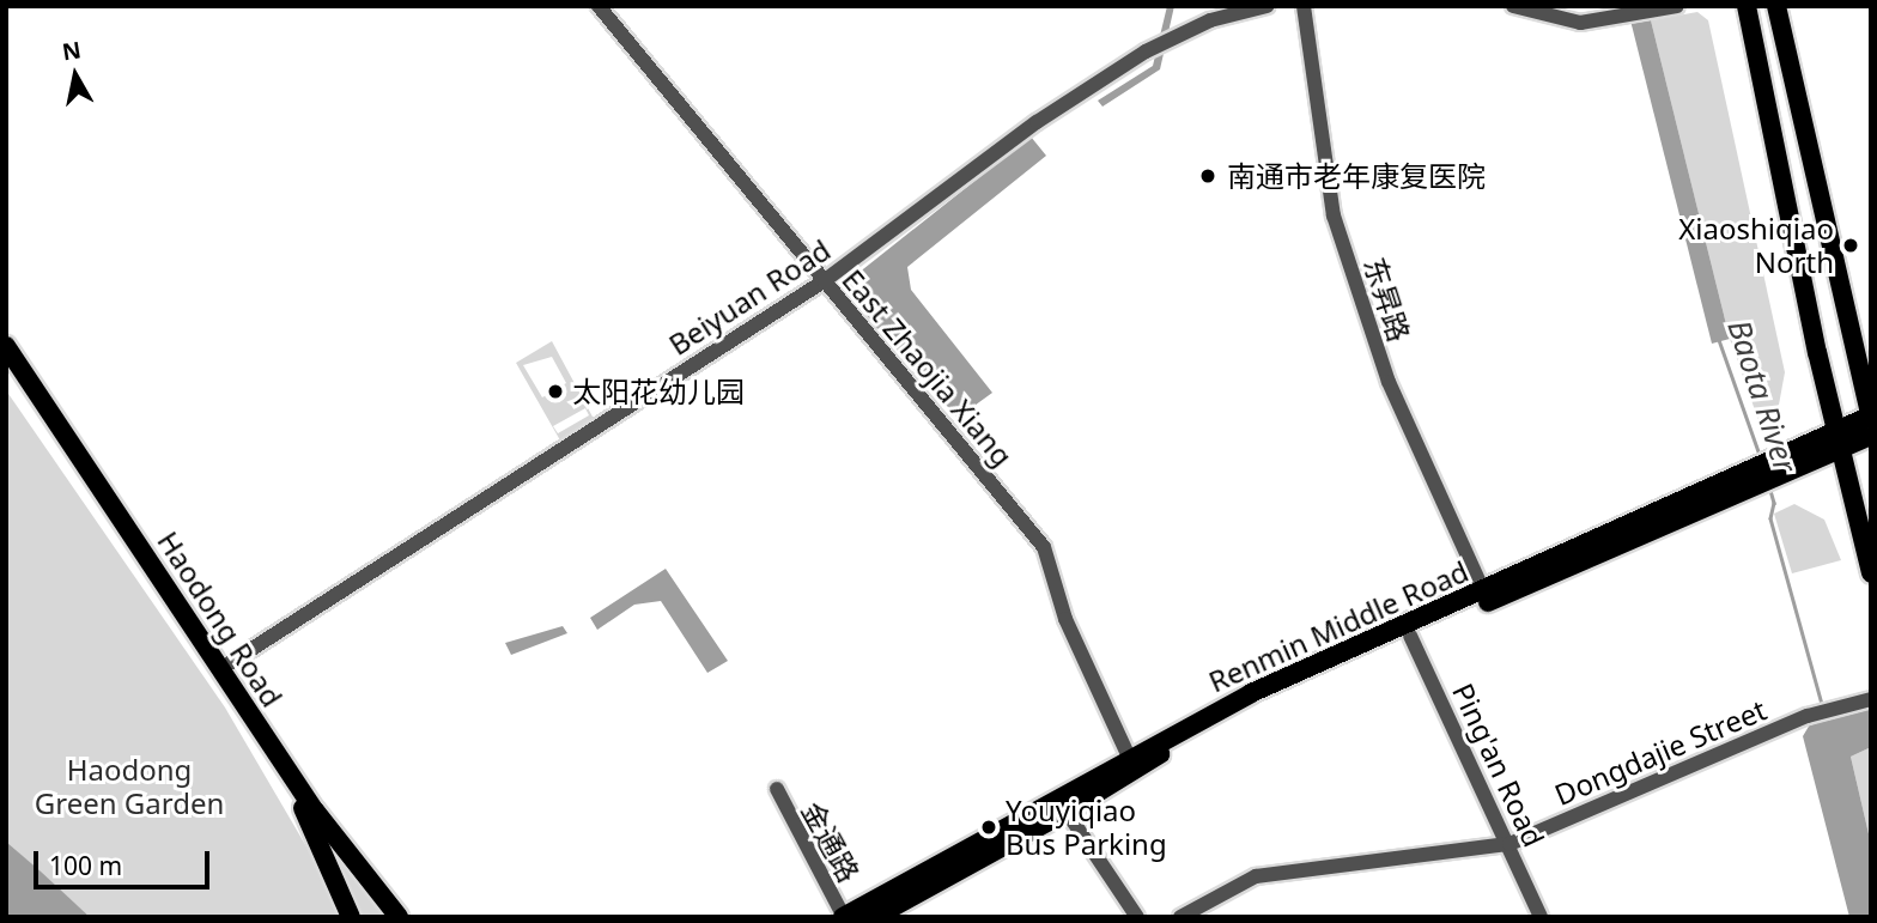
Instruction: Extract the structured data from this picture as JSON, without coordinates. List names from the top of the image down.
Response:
{
  "streets": {
    "main road": ["Haodong Road", "Renmin Middle Road"],
    "street": [
      "Beiyuan Road",
      "东昇路",
      "East Zhaojia Xiang",
      "Dongdajie Street",
      "Ping'an Road",
      "金通路"
    ]
  },
  "crossings": [
    ["Beiyuan Road", "East Zhaojia Xiang"],
    ["Beiyuan Road", "Haodong Road"],
    ["东昇路", "Renmin Middle Road"],
    ["East Zhaojia Xiang", "Renmin Middle Road"],
    ["Renmin Middle Road", "Ping'an Road"],
    ["Renmin Middle Road", "金通路"],
    ["Dongdajie Street", "Ping'an Road"]
  ],
  "water": ["Baota River"],
  "parks": ["Haodong Green Garden"],
  "places": [
    "南通市老年康复医院",
    "Xiaoshiqiao North",
    "太阳花幼儿园",
    "Youyiqiao Bus Parking"
  ],
  "scale_bar": "100 m",
  "north": "top"
}
